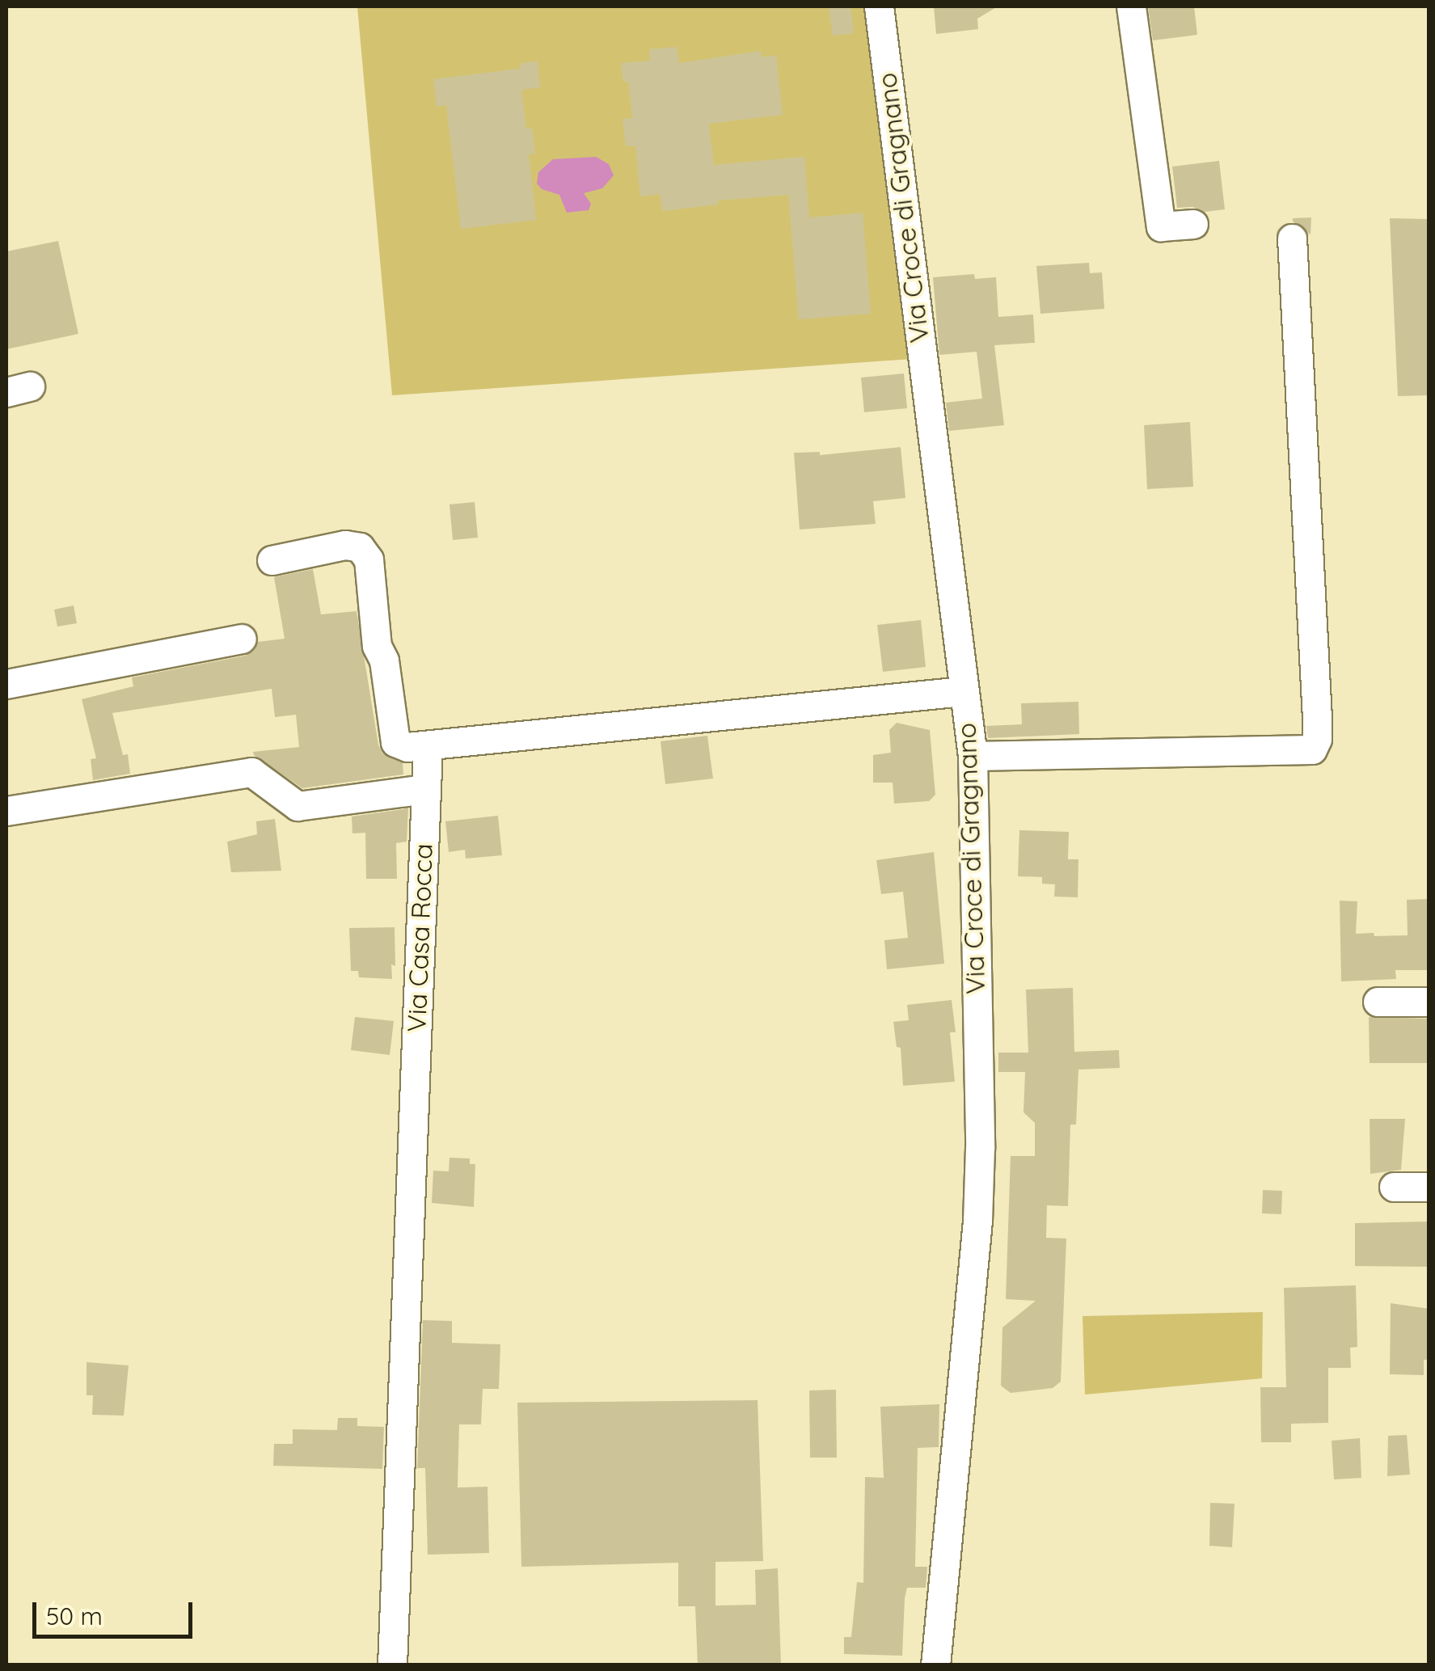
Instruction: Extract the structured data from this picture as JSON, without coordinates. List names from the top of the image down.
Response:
{
  "streets": {
    "street": ["Via Croce di Gragnano", "Via Casa Rocca"]
  },
  "scale_bar": "50 m"
}
